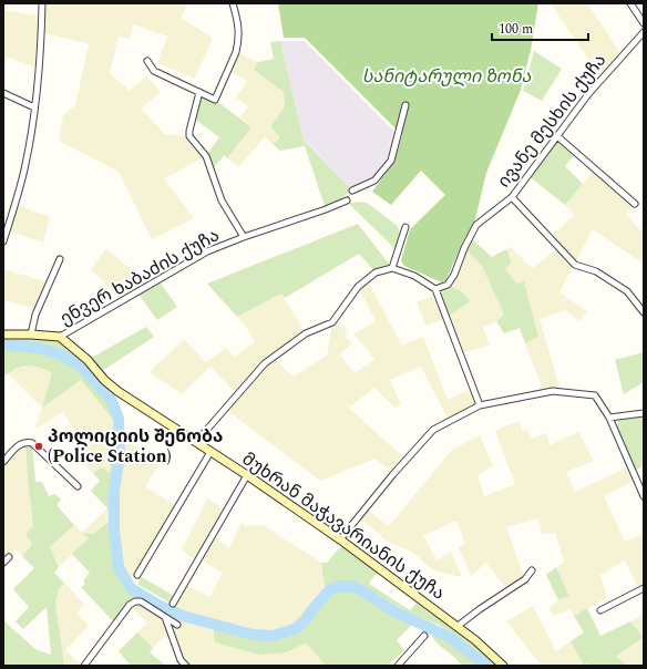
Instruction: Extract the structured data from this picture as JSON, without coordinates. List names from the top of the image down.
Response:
{
  "streets": {
    "street": ["ივანე მესხის ქუჩა", "ენვერ ხაბაძის ქუჩა", "მუხრან მაჭავარიანის ქუჩა"]
  },
  "crossings": [
    ["ენვერ ხაბაძის ქუჩა", "მუხრან მაჭავარიანის ქუჩა"]
  ],
  "parks": ["სანიტარული ზონა"],
  "places": ["პოლიციის შენობა (Police Station)"],
  "scale_bar": "100 m"
}
